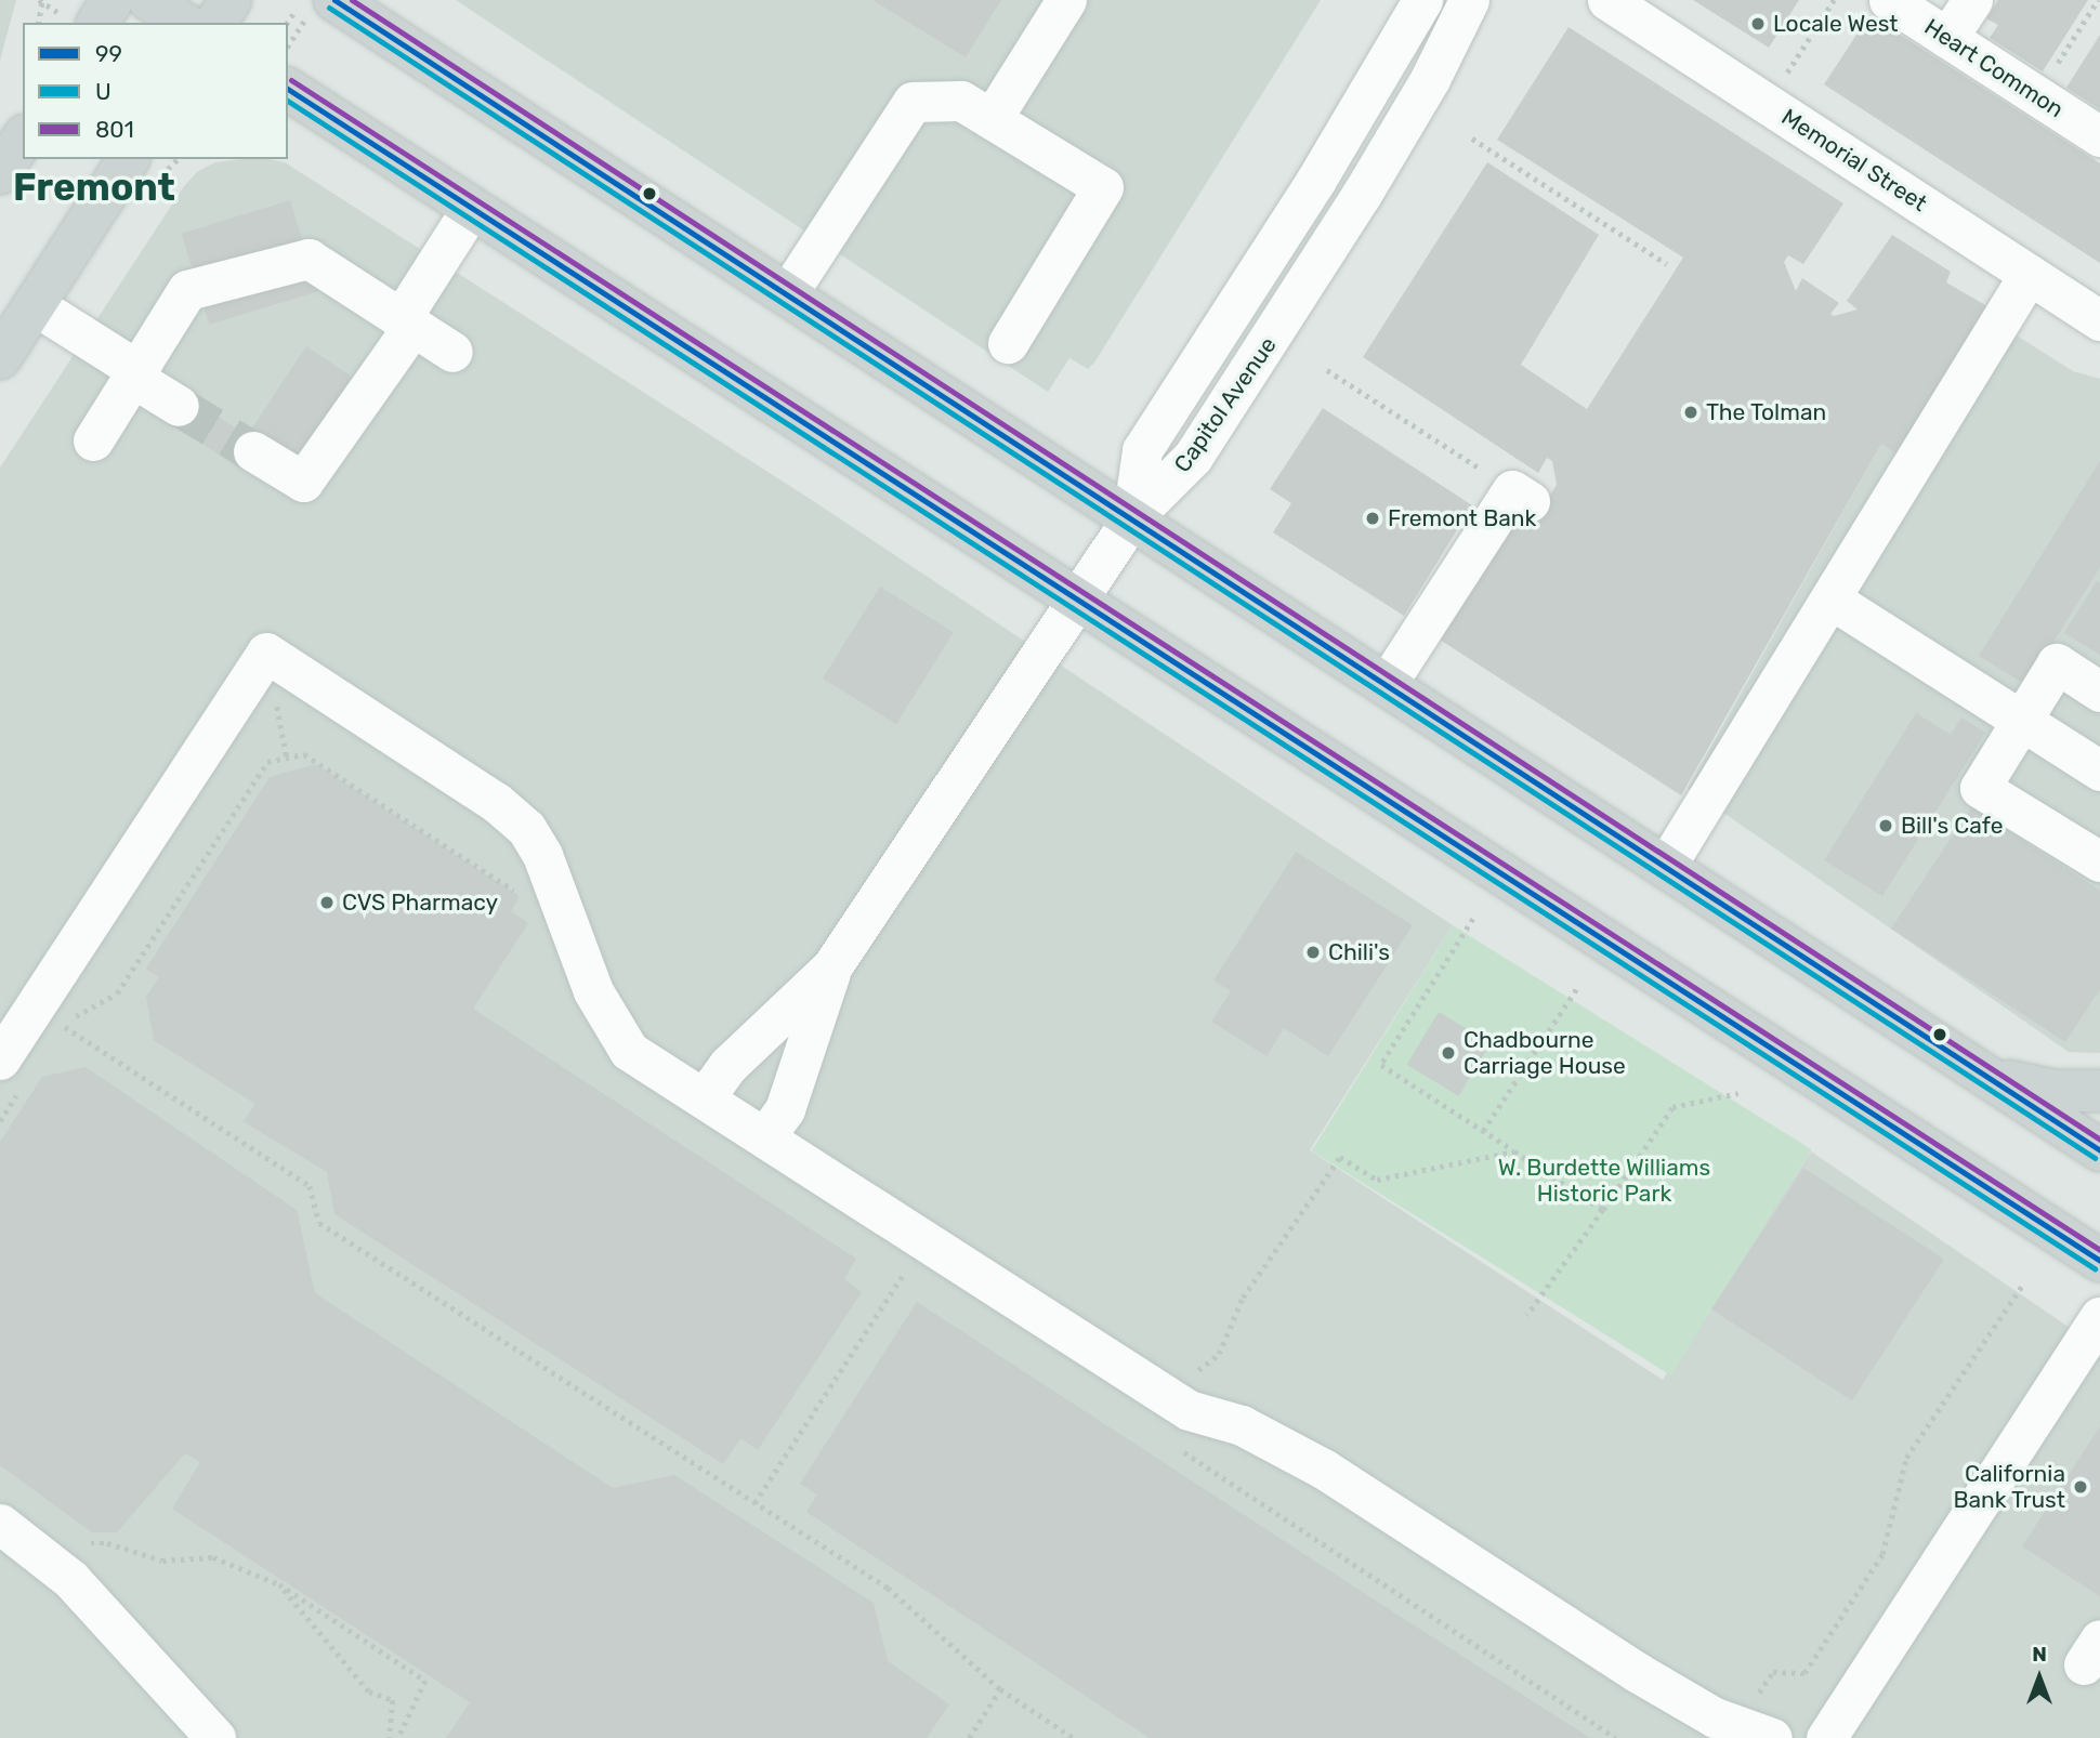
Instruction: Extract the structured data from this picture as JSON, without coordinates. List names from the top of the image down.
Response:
{
  "streets": {
    "street": ["Heart Common", "Memorial Street", "Capitol Avenue"]
  },
  "districts": ["Fremont"],
  "parks": ["W. Burdette Williams Historic Park"],
  "places": [
    "Locale West",
    "The Tolman",
    "Fremont Bank",
    "Bill's Cafe",
    "CVS Pharmacy",
    "Chili's",
    "Chadbourne Carriage House",
    "California Bank Trust"
  ],
  "lines": ["transit line 99", "transit line 801", "transit line U"],
  "legend": ["99", "U", "801"],
  "north": "top"
}
